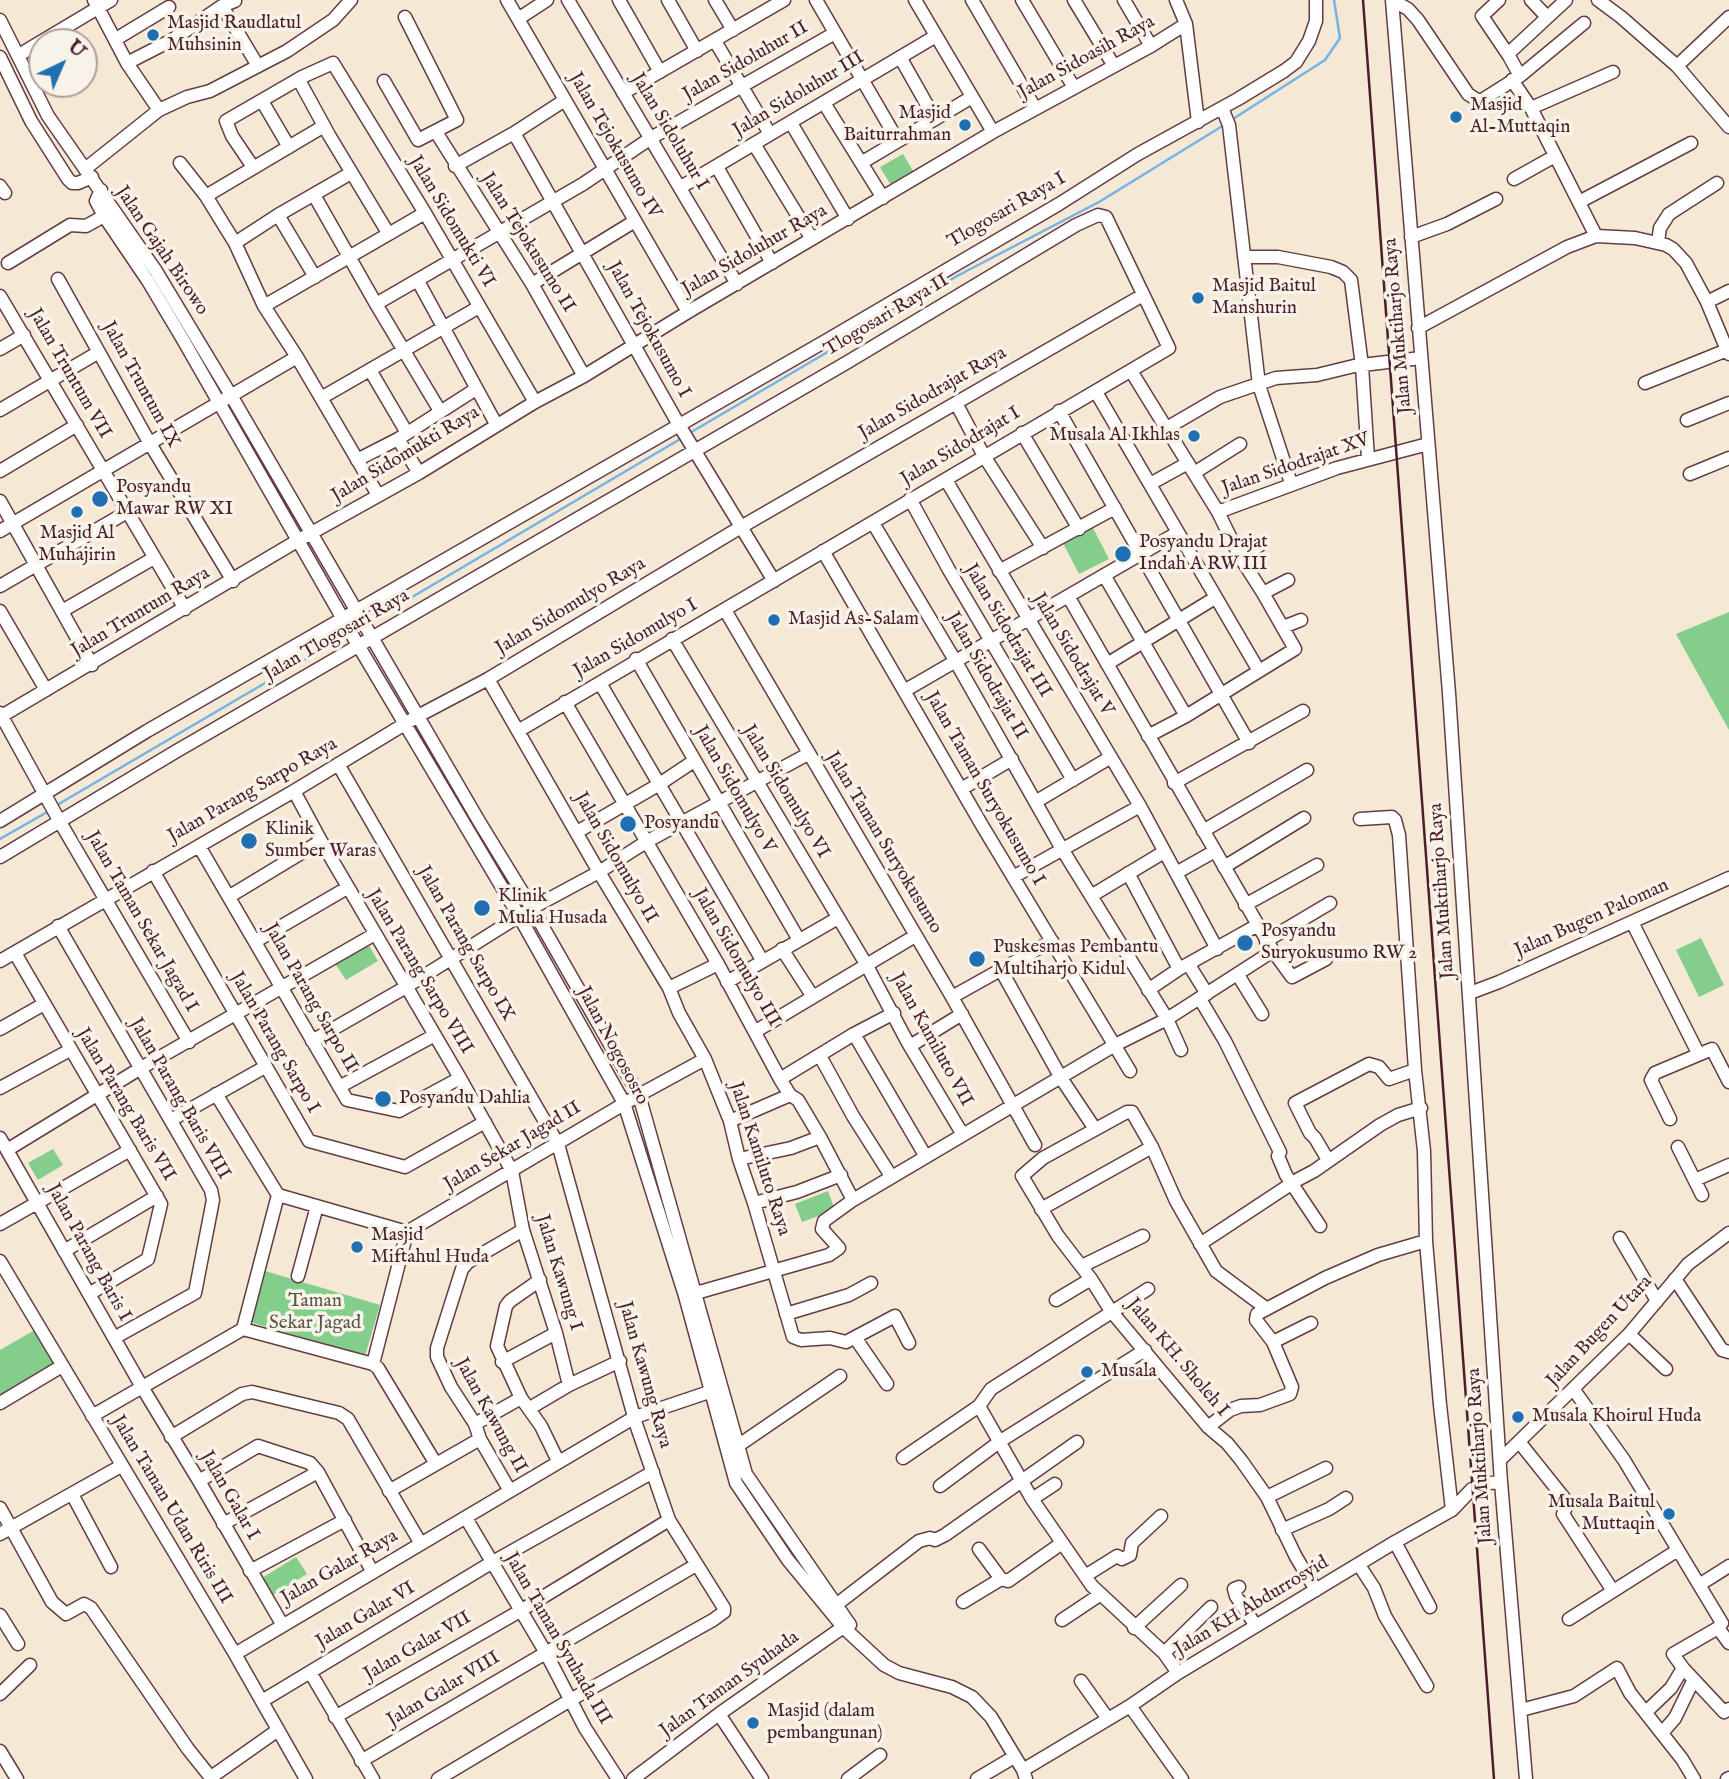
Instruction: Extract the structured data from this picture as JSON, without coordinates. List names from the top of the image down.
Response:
{
  "streets": {
    "street": [
      "Jalan Sidoasih Raya",
      "Jalan Sidoluhur II",
      "Jalan Sidoluhur III",
      "Jalan Sidoluhur I",
      "Jalan Tejokusumo IV",
      "Tlogosari Raya I",
      "Jalan Sidomukti VI",
      "Jalan Tejokusumo II",
      "Jalan Gajah Birowo",
      "Jalan Sidoluhur Raya",
      "Tlogosari Raya II",
      "Jalan Muktiharjo Raya",
      "Jalan Tejokusumo I",
      "Jalan Truntum VII",
      "Jalan Truntum IX",
      "Jalan Sidodrajat Raya",
      "Jalan Sidodrajat I",
      "Jalan Sidomukti Raya",
      "Jalan Sidodrajat XV",
      "Jalan Sidomulyo Raya",
      "Jalan Truntum Raya",
      "Jalan Sidodrajat III",
      "Jalan Tlogosari Raya",
      "Jalan Sidomulyo I",
      "Jalan Sidodrajat V",
      "Jalan Sidodrajat II",
      "Jalan Taman Suryokusumo I",
      "Jalan Sidomulyo V",
      "Jalan Parang Sarpo Raya",
      "Jalan Sidomulyo VI",
      "Jalan Taman Suryokusumo",
      "Jalan Sidomulyo II",
      "Jalan Bugen Paloman",
      "Jalan Taman Sekar Jagad I",
      "Jalan Parang Sarpo IX",
      "Jalan Sidomulyo III",
      "Jalan Parang Sarpo VIII",
      "Jalan Parang Sarpo II",
      "Jalan Kamiluto VII",
      "Jalan Parang Sarpo I",
      "Jalan Nogososro",
      "Jalan Parang Baris VIII",
      "Jalan Parang Baris VII",
      "Jalan Sekar Jagad II",
      "Jalan Kamiluto Raya",
      "Jalan Parang Baris I",
      "Jalan Kawung I",
      "Jalan Bugen Utara",
      "Jalan KH. Sholeh I",
      "Jalan Kawung Raya",
      "Jalan Kawung II",
      "Jalan Galar I",
      "Jalan Taman Udan Riris III",
      "Jalan Galar Raya",
      "Jalan KH Abdurrosyid",
      "Jalan Galar VI",
      "Jalan Taman Syuhada III",
      "Jalan Galar VII",
      "Jalan Taman Syuhada",
      "Jalan Galar VIII"
    ]
  },
  "crossings": [
    ["Jalan Sidoasih Raya", "Tlogosari Raya I"],
    ["Jalan Sidoasih Raya", "Jalan Sidoluhur Raya"],
    ["Jalan Sidoluhur II", "Jalan Sidoluhur I"],
    ["Jalan Sidoluhur II", "Jalan Tejokusumo IV"],
    ["Jalan Sidoluhur II", "Jalan Sidomukti VI"],
    ["Jalan Sidoluhur II", "Jalan Tejokusumo II"],
    ["Jalan Sidoluhur II", "Jalan Tejokusumo I"],
    ["Jalan Sidoluhur III", "Jalan Sidoluhur I"],
    ["Jalan Sidoluhur I", "Jalan Sidoluhur Raya"],
    ["Jalan Tejokusumo IV", "Jalan Sidoluhur Raya"],
    ["Tlogosari Raya I", "Jalan Tejokusumo I"],
    ["Tlogosari Raya I", "Jalan Tlogosari Raya"],
    ["Jalan Sidomukti VI", "Jalan Sidoluhur Raya"],
    ["Jalan Sidomukti VI", "Jalan Sidomukti Raya"],
    ["Jalan Tejokusumo II", "Jalan Sidoluhur Raya"],
    ["Jalan Gajah Birowo", "Jalan Sidomukti Raya"],
    ["Jalan Gajah Birowo", "Jalan Truntum Raya"],
    ["Jalan Gajah Birowo", "Jalan Tlogosari Raya"],
    ["Jalan Gajah Birowo", "Jalan Nogososro"],
    ["Jalan Sidoluhur Raya", "Jalan Tejokusumo I"],
    ["Jalan Sidoluhur Raya", "Jalan Sidomukti Raya"],
    ["Tlogosari Raya II", "Jalan Tejokusumo I"],
    ["Tlogosari Raya II", "Jalan Sidodrajat Raya"],
    ["Tlogosari Raya II", "Jalan Sidodrajat I"],
    ["Tlogosari Raya II", "Jalan Tlogosari Raya"],
    ["Jalan Muktiharjo Raya", "Jalan Sidodrajat XV"],
    ["Jalan Muktiharjo Raya", "Jalan Bugen Paloman"],
    ["Jalan Muktiharjo Raya", "Jalan Bugen Utara"],
    ["Jalan Muktiharjo Raya", "Jalan KH Abdurrosyid"],
    ["Jalan Tejokusumo I", "Jalan Sidodrajat Raya"],
    ["Jalan Tejokusumo I", "Jalan Sidodrajat I"],
    ["Jalan Tejokusumo I", "Jalan Sidomulyo Raya"],
    ["Jalan Tejokusumo I", "Jalan Tlogosari Raya"],
    ["Jalan Tejokusumo I", "Jalan Sidomulyo I"],
    ["Jalan Truntum VII", "Jalan Truntum Raya"],
    ["Jalan Truntum IX", "Jalan Truntum Raya"],
    ["Jalan Sidodrajat Raya", "Jalan Sidodrajat I"],
    ["Jalan Sidodrajat Raya", "Jalan Sidomulyo Raya"],
    ["Jalan Sidodrajat I", "Jalan Sidodrajat III"],
    ["Jalan Sidodrajat I", "Jalan Sidomulyo I"],
    ["Jalan Sidodrajat I", "Jalan Sidodrajat V"],
    ["Jalan Sidodrajat I", "Jalan Sidodrajat II"],
    ["Jalan Sidodrajat I", "Jalan Taman Suryokusumo I"],
    ["Jalan Sidomukti Raya", "Jalan Truntum Raya"],
    ["Jalan Sidomulyo Raya", "Jalan Parang Sarpo Raya"],
    ["Jalan Sidomulyo Raya", "Jalan Sidomulyo II"],
    ["Jalan Sidomulyo Raya", "Jalan Nogososro"],
    ["Jalan Truntum Raya", "Jalan Taman Sekar Jagad I"],
    ["Jalan Tlogosari Raya", "Jalan Taman Sekar Jagad I"],
    ["Jalan Tlogosari Raya", "Jalan Nogososro"],
    ["Jalan Sidomulyo I", "Jalan Sidomulyo V"],
    ["Jalan Sidomulyo I", "Jalan Sidomulyo VI"],
    ["Jalan Sidomulyo I", "Jalan Taman Suryokusumo"],
    ["Jalan Sidomulyo I", "Jalan Sidomulyo II"],
    ["Jalan Parang Sarpo Raya", "Jalan Taman Sekar Jagad I"],
    ["Jalan Parang Sarpo Raya", "Jalan Parang Sarpo IX"],
    ["Jalan Parang Sarpo Raya", "Jalan Parang Sarpo VIII"],
    ["Jalan Parang Sarpo Raya", "Jalan Parang Sarpo II"],
    ["Jalan Parang Sarpo Raya", "Jalan Parang Sarpo I"],
    ["Jalan Parang Sarpo Raya", "Jalan Nogososro"],
    ["Jalan Parang Sarpo Raya", "Jalan Parang Baris VIII"],
    ["Jalan Parang Sarpo Raya", "Jalan Parang Baris VII"],
    ["Jalan Sidomulyo VI", "Jalan Kamiluto VII"],
    ["Jalan Sidomulyo II", "Jalan Kamiluto Raya"],
    ["Jalan Parang Sarpo IX", "Jalan Sekar Jagad II"],
    ["Jalan Parang Sarpo IX", "Jalan Kawung Raya"],
    ["Jalan Parang Sarpo VIII", "Jalan Parang Sarpo II"],
    ["Jalan Parang Sarpo VIII", "Jalan Parang Sarpo I"],
    ["Jalan Parang Sarpo VIII", "Jalan Sekar Jagad II"],
    ["Jalan Parang Sarpo VIII", "Jalan Kawung I"],
    ["Jalan Nogososro", "Jalan Sekar Jagad II"],
    ["Jalan Nogososro", "Jalan Galar Raya"],
    ["Jalan Nogososro", "Jalan KH Abdurrosyid"],
    ["Jalan Nogososro", "Jalan Taman Syuhada"],
    ["Jalan Parang Baris VIII", "Jalan Parang Baris I"],
    ["Jalan Parang Baris VII", "Jalan Parang Baris I"],
    ["Jalan Sekar Jagad II", "Jalan Kawung I"],
    ["Jalan Sekar Jagad II", "Jalan Kawung Raya"],
    ["Jalan Parang Baris I", "Jalan Galar I"],
    ["Jalan Kawung I", "Jalan Kawung II"],
    ["Jalan KH. Sholeh I", "Jalan KH Abdurrosyid"],
    ["Jalan Kawung Raya", "Jalan Galar Raya"],
    ["Jalan Kawung Raya", "Jalan Galar VI"],
    ["Jalan Kawung Raya", "Jalan Taman Syuhada III"],
    ["Jalan Kawung Raya", "Jalan Galar VII"],
    ["Jalan Kawung Raya", "Jalan Galar VIII"],
    ["Jalan Kawung II", "Jalan Galar Raya"],
    ["Jalan Galar I", "Jalan Galar Raya"],
    ["Jalan Taman Udan Riris III", "Jalan Galar Raya"],
    ["Jalan Taman Udan Riris III", "Jalan Galar VI"],
    ["Jalan Galar Raya", "Jalan Taman Syuhada III"],
    ["Jalan KH Abdurrosyid", "Jalan Taman Syuhada"],
    ["Jalan Galar VI", "Jalan Taman Syuhada III"],
    ["Jalan Taman Syuhada III", "Jalan Galar VII"],
    ["Jalan Taman Syuhada III", "Jalan Galar VIII"]
  ],
  "parks": ["Taman Sekar Jagad"],
  "places": [
    "Masjid Raudlatul Muhsinin",
    "Masjid Al-Muttaqin",
    "Masjid Baiturrahman",
    "Masjid Baitul Manshurin",
    "Musala Al Ikhlas",
    "Posyandu Mawar RW XI",
    "Masjid Al Muhajirin",
    "Posyandu Drajat Indah A RW III",
    "Masjid As-Salam",
    "Posyandu",
    "Klinik Sumber Waras",
    "Klinik Mulia Husada",
    "Posyandu Suryokusumo RW 2",
    "Puskesmas Pembantu Multiharjo Kidul",
    "Posyandu Dahlia",
    "Masjid Miftahul Huda",
    "Musala",
    "Musala Khoirul Huda",
    "Musala Baitul Muttaqin",
    "Masjid (dalam pembangunan)"
  ],
  "north": "top right"
}
